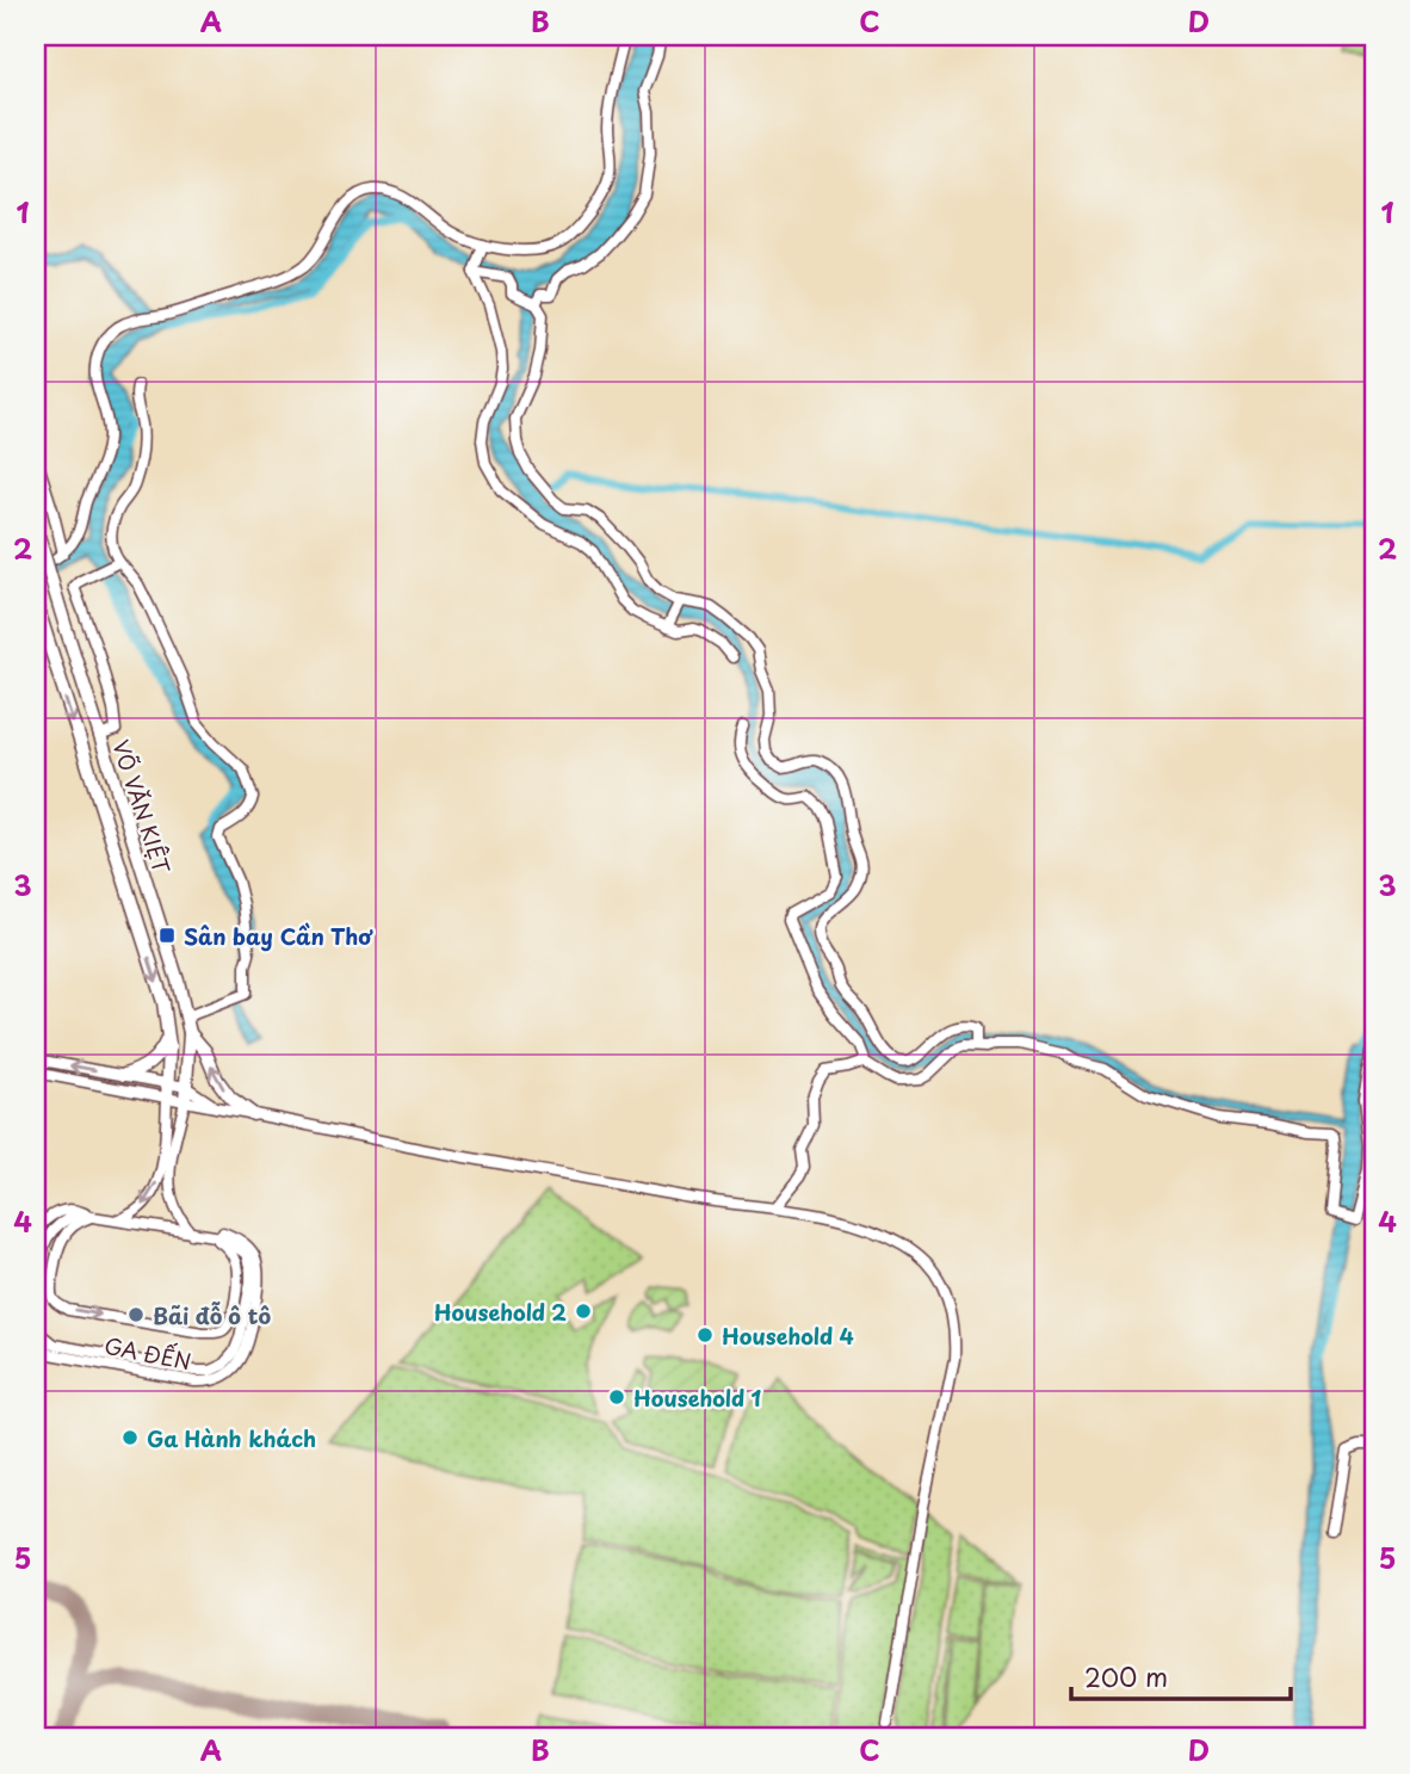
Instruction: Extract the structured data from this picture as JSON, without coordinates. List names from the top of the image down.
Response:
{
  "streets": {
    "main road": ["VÕ VĂN KIỆT"],
    "street": ["GA ĐẾN"]
  },
  "places": {
    "transit": ["Sân bay Cần Thơ"],
    "other": [
      "Household 2",
      "Bãi đỗ ô tô",
      "Household 4",
      "Household 1",
      "Ga Hành khách"
    ]
  },
  "scale_bar": "200 m",
  "grid": {
    "columns": [
      "A",
      "B",
      "C",
      "D"
    ],
    "rows": [
      "1",
      "2",
      "3",
      "4",
      "5"
    ]
  }
}
